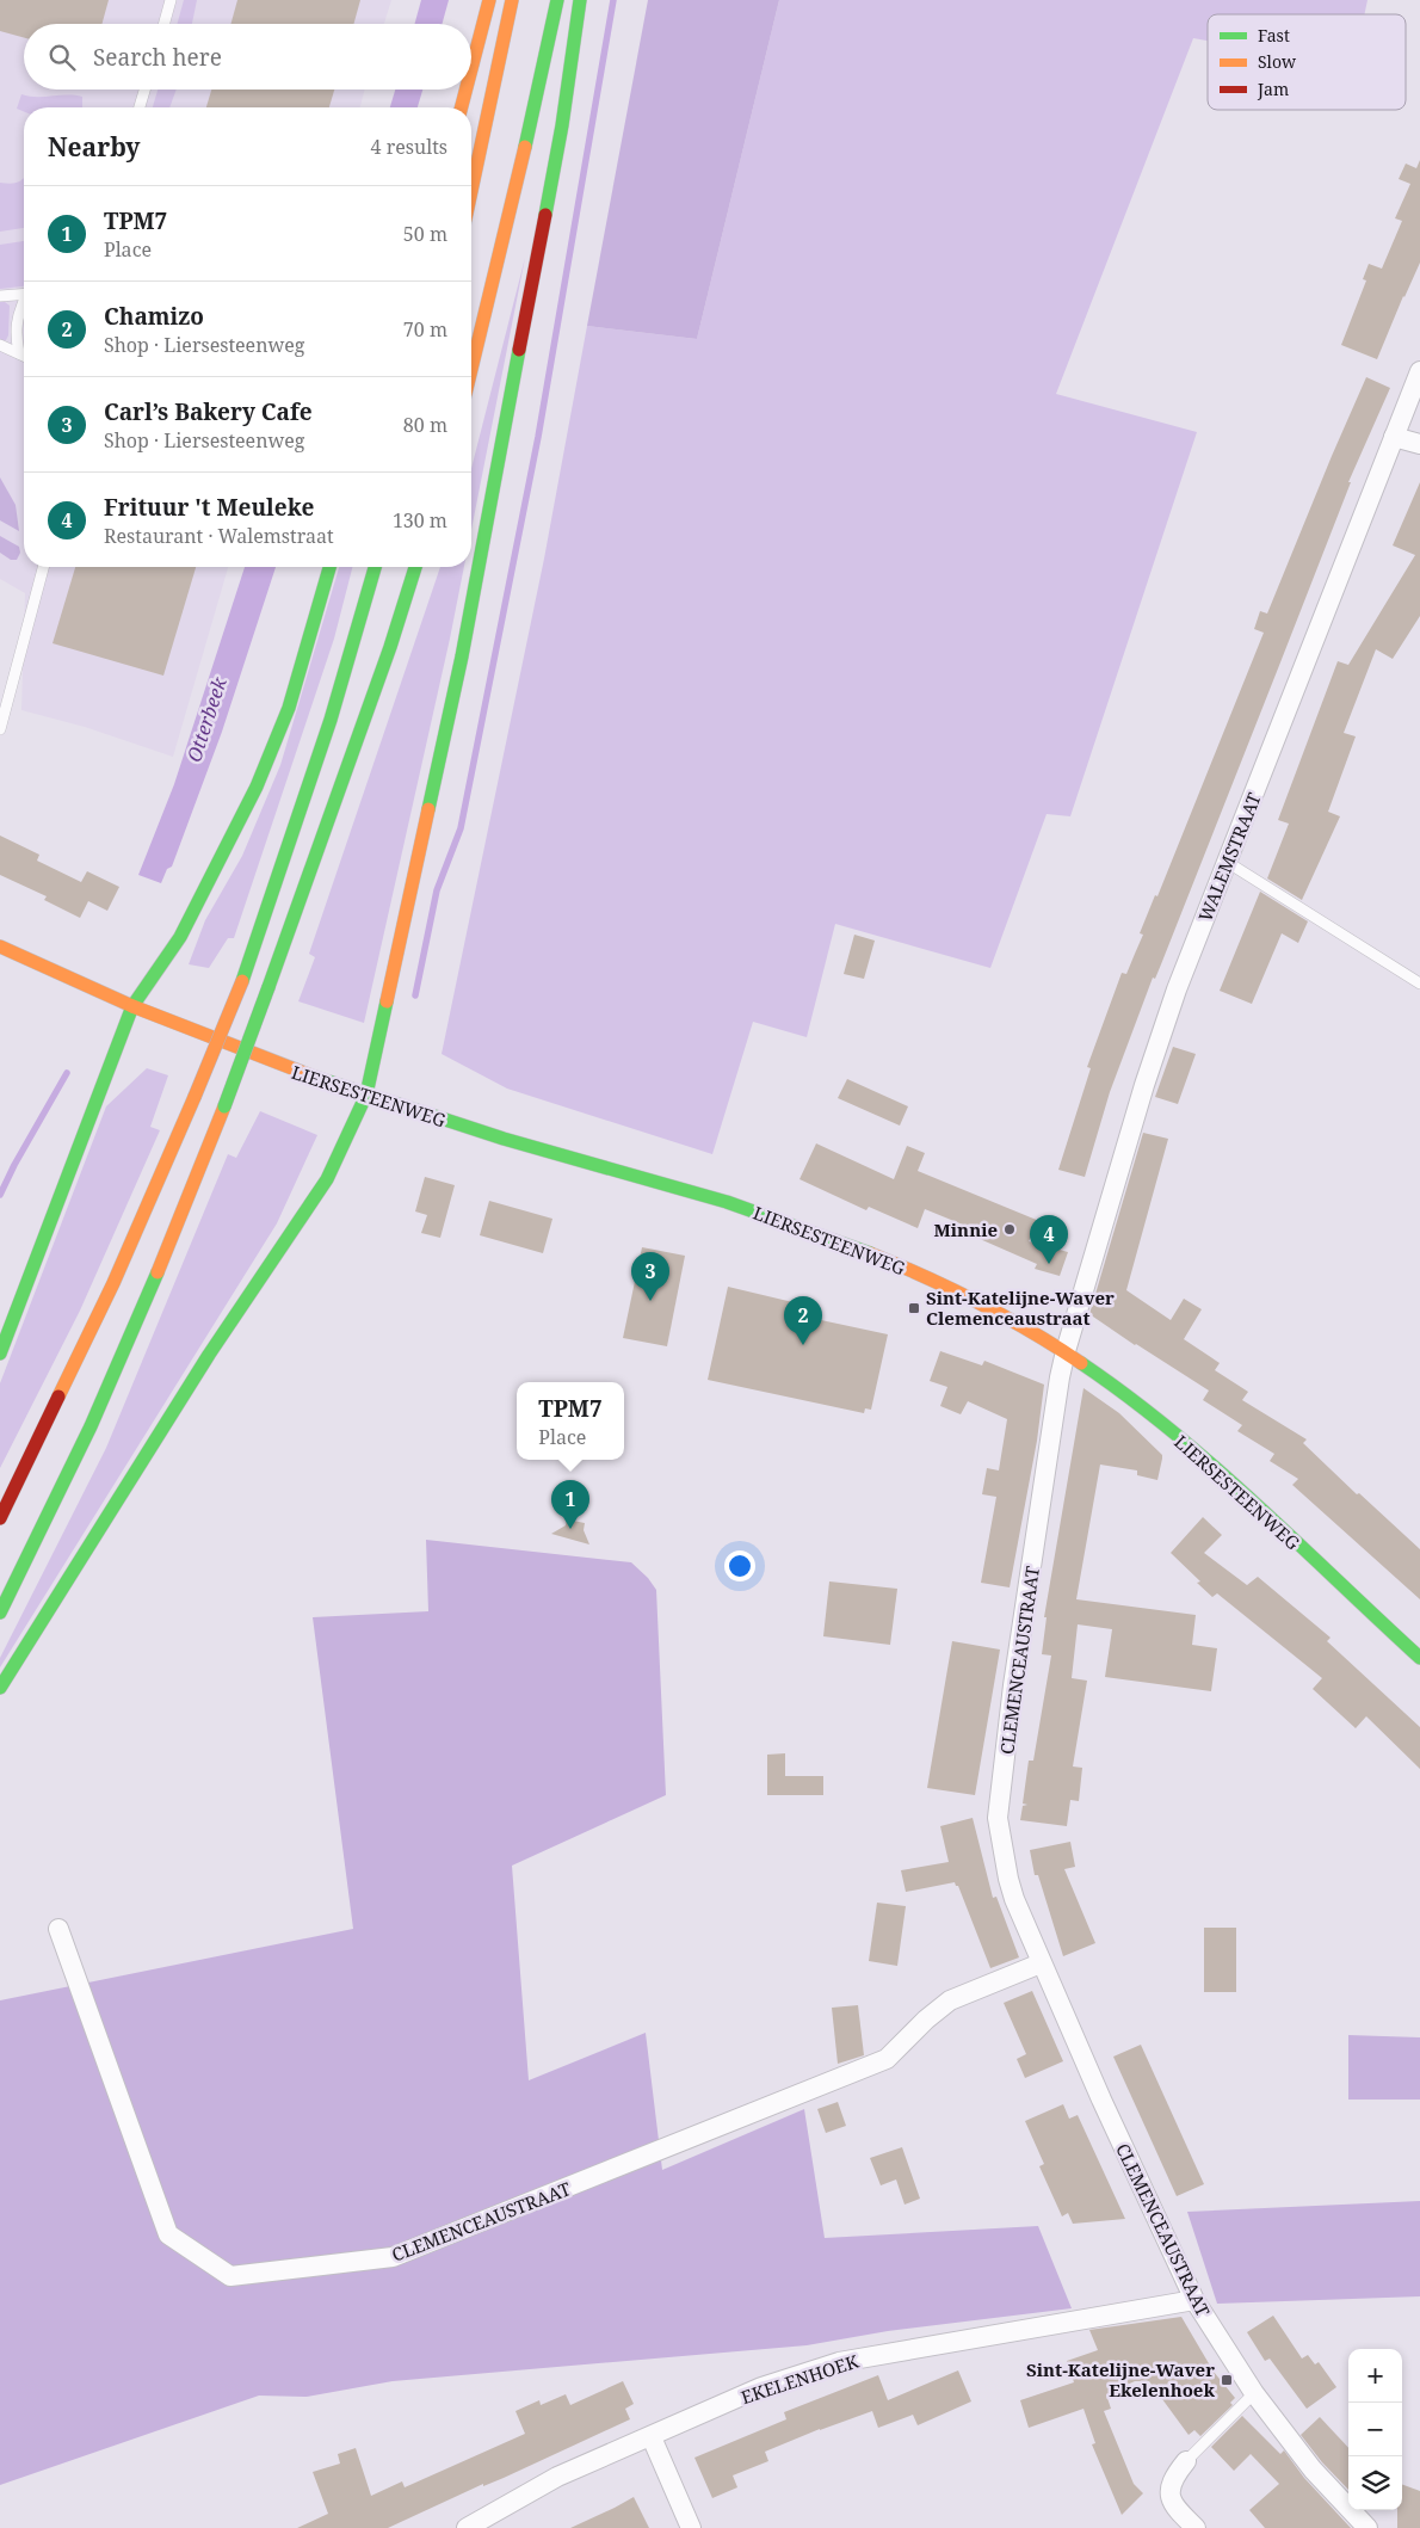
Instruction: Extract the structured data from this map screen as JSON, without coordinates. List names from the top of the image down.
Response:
{
  "streets": {
    "main road": ["LIERSESTEENWEG"],
    "street": ["WALEMSTRAAT", "CLEMENCEAUSTRAAT", "EKELENHOEK"]
  },
  "crossings": [
    ["WALEMSTRAAT", "LIERSESTEENWEG"],
    ["WALEMSTRAAT", "CLEMENCEAUSTRAAT"],
    ["LIERSESTEENWEG", "CLEMENCEAUSTRAAT"],
    ["CLEMENCEAUSTRAAT", "EKELENHOEK"]
  ],
  "water": ["Otterbeek"],
  "places": {
    "other": ["Minnie"],
    "transit": ["Sint-Katelijne-Waver Clemenceaustraat", "Sint-Katelijne-Waver Ekelenhoek"]
  },
  "legend": ["Fast", "Slow", "Jam"],
  "page": {
    "search": "Search here",
    "heading": ["Nearby", "4 results"],
    "list": [
      {
        "mark": "1",
        "name": "TPM7",
        "note": "Place",
        "value": "50 m"
      },
      {
        "mark": "2",
        "name": "Chamizo",
        "note": "Shop · Liersesteenweg",
        "value": "70 m"
      },
      {
        "mark": "3",
        "name": "Carl’s Bakery Cafe",
        "note": "Shop · Liersesteenweg",
        "value": "80 m"
      },
      {
        "mark": "4",
        "name": "Frituur 't Meuleke",
        "note": "Restaurant · Walemstraat",
        "value": "130 m"
      }
    ],
    "pins": [
      "4",
      "3",
      "2",
      "1"
    ],
    "popup": ["TPM7", "Place"],
    "map_buttons": ["+", "−"]
  }
}
